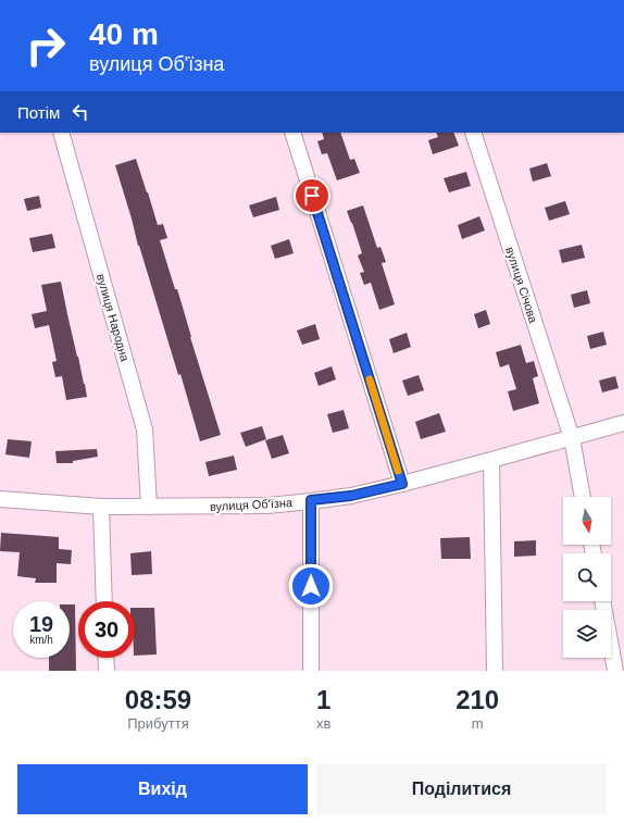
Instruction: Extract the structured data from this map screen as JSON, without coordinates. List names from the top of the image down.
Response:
{
  "streets": {
    "street": ["вулиця Січова", "вулиця Народна", "вулиця Об'їзна"]
  },
  "crossings": [
    ["вулиця Січова", "вулиця Об'їзна"],
    ["вулиця Народна", "вулиця Об'їзна"]
  ],
  "north": "bottom",
  "page": {
    "turn": ["40 m", "вулиця Об'їзна"],
    "then": "Потім",
    "speed": "19 km/h",
    "limit": "30",
    "eta": [
      "08:59",
      "Прибуття",
      "1",
      "хв",
      "210",
      "m"
    ],
    "buttons": ["Вихід", "Поділитися"]
  }
}
